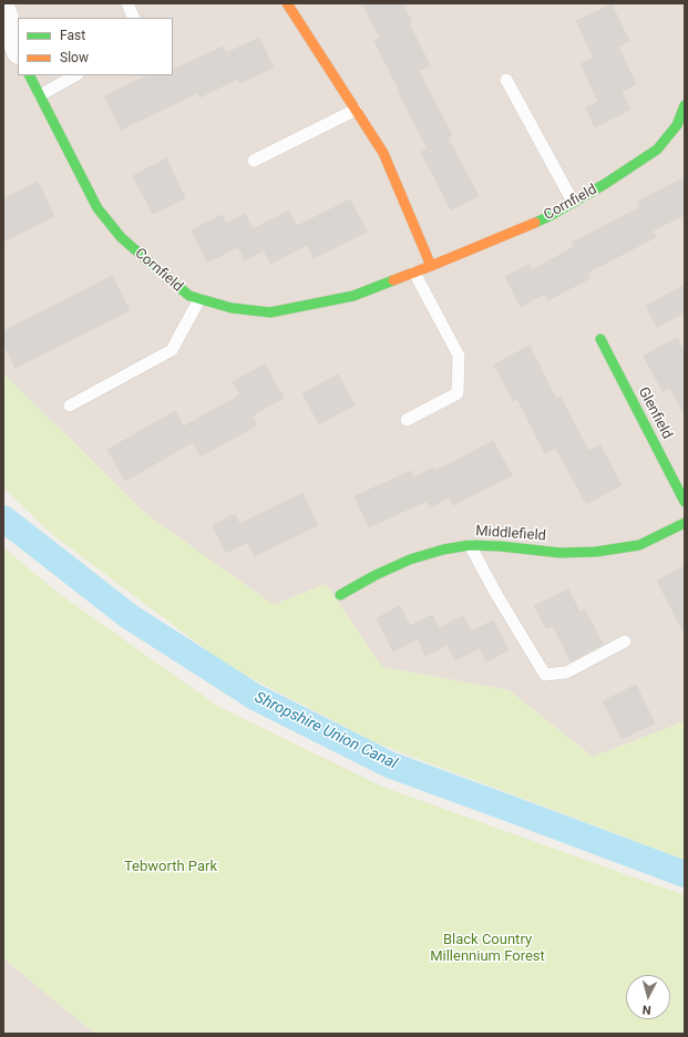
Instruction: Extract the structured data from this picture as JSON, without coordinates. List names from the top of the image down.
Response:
{
  "streets": {
    "street": ["Cornfield", "Glenfield", "Middlefield"]
  },
  "water": ["Shropshire Union Canal"],
  "parks": ["Tebworth Park", "Black Country Millennium Forest"],
  "legend": ["Fast", "Slow"],
  "north": "bottom"
}
